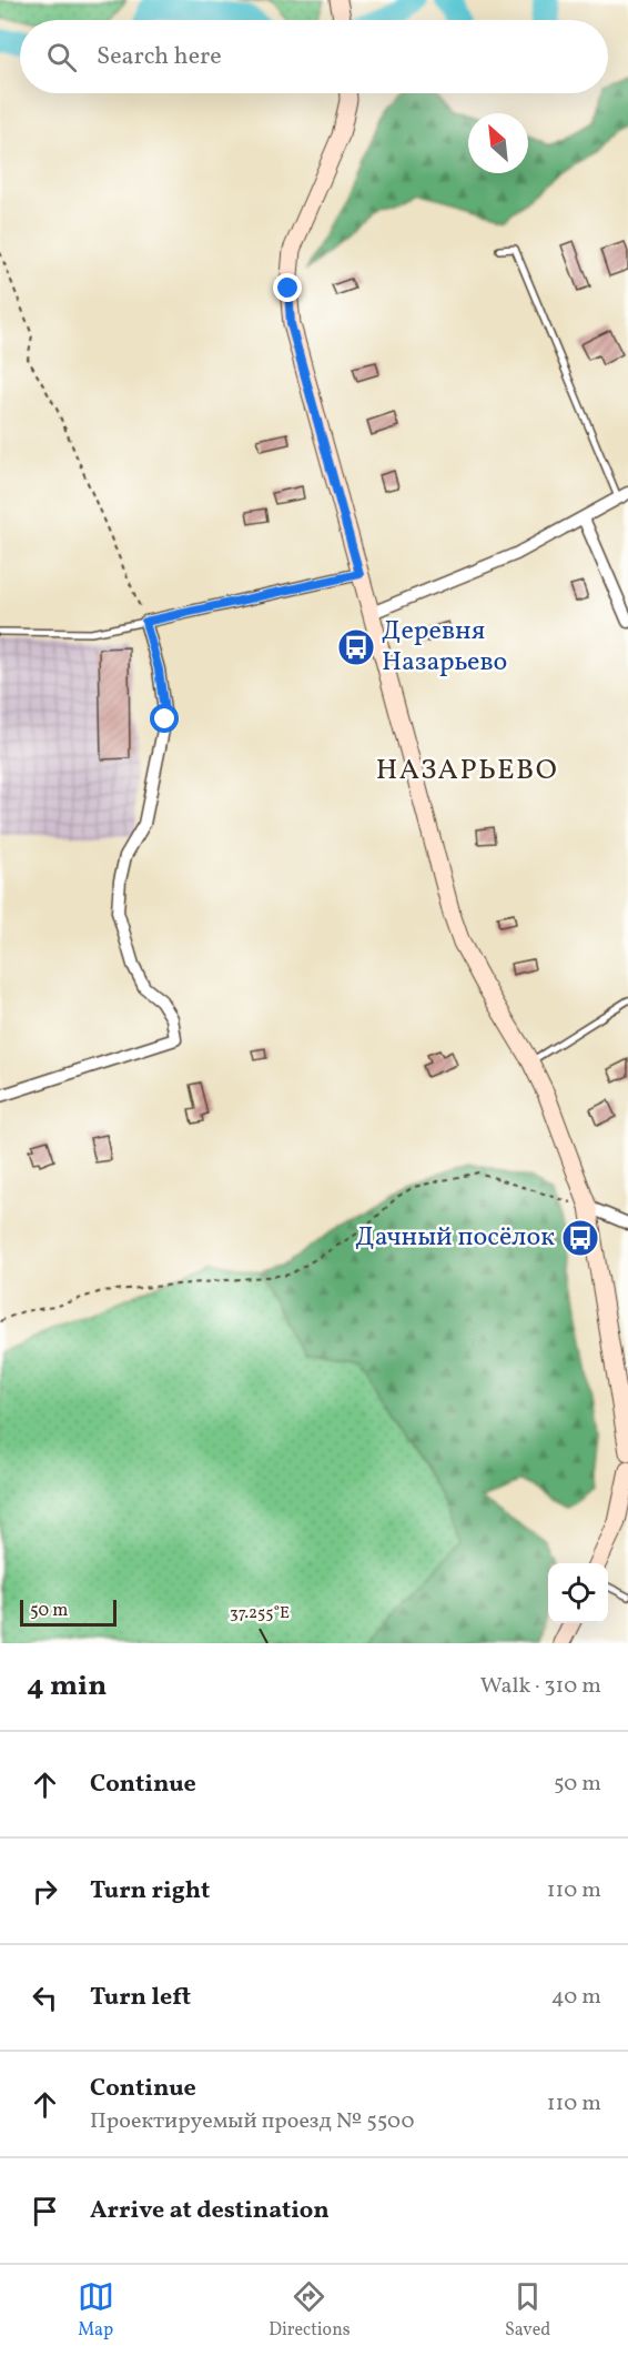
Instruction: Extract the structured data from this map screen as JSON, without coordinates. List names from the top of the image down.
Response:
{
  "districts": ["НАЗАРЬЕВО"],
  "places": {
    "bus stop": ["Деревня Назарьево", "Дачный посёлок"]
  },
  "scale_bar": "50 m",
  "north": "top left",
  "page": {
    "search": "Search here",
    "scale": "50 m",
    "heading": ["4 min", "Walk · 310 m"],
    "list": [
      ["Continue", "50 m"],
      ["Turn right", "110 m"],
      ["Turn left", "40 m"],
      ["Continue", "Проектируемый проезд № 5500", "110 m"],
      "Arrive at destination"
    ],
    "nav": ["Map", "Directions", "Saved"]
  },
  "coordinates": ["37.255°E"]
}
